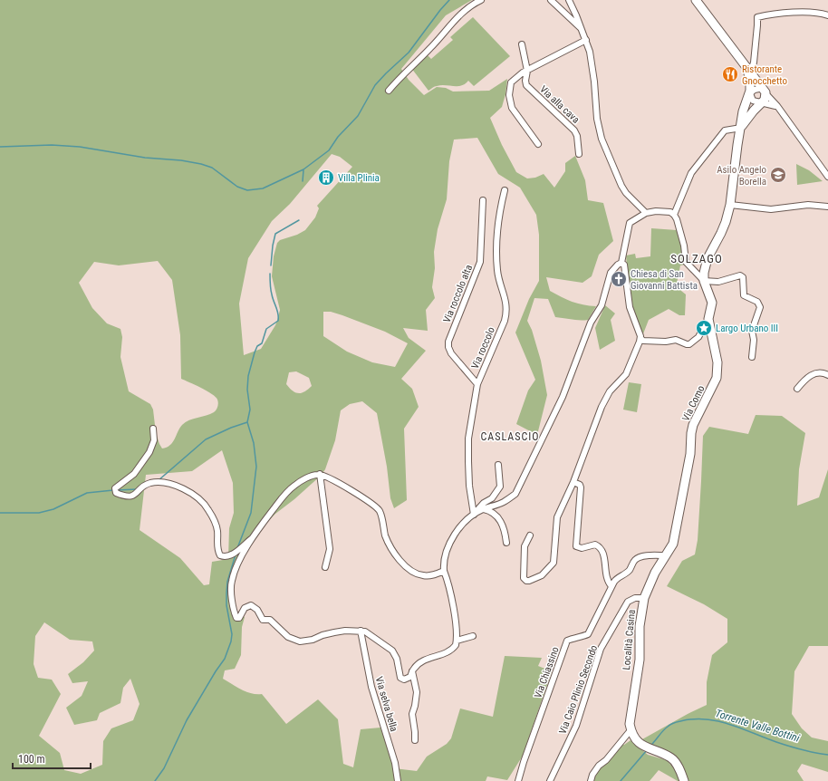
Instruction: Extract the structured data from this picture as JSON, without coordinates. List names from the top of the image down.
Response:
{
  "streets": {
    "street": [
      "Via alla cava",
      "Via roccolo alta",
      "Via roccolo",
      "Via Como",
      "Località Casina",
      "Via Chiassino",
      "Via Caio Plinio Secondo",
      "Via selva bella"
    ]
  },
  "crossings": [
    ["Via roccolo alta", "Via roccolo"],
    ["Via Como", "Località Casina"],
    ["Località Casina", "Via Caio Plinio Secondo"]
  ],
  "districts": ["SOLZAGO", "CASLASCIO"],
  "water": ["Torrente Valle Bottini"],
  "places": {
    "restaurant": ["Ristorante Gnocchetto"],
    "school or university": ["Asilo Angelo Borella"],
    "building": ["Villa Plinia"],
    "church": ["Chiesa di San Giovanni Battista"],
    "place": ["Largo Urbano III"]
  },
  "scale_bar": "100 m"
}
